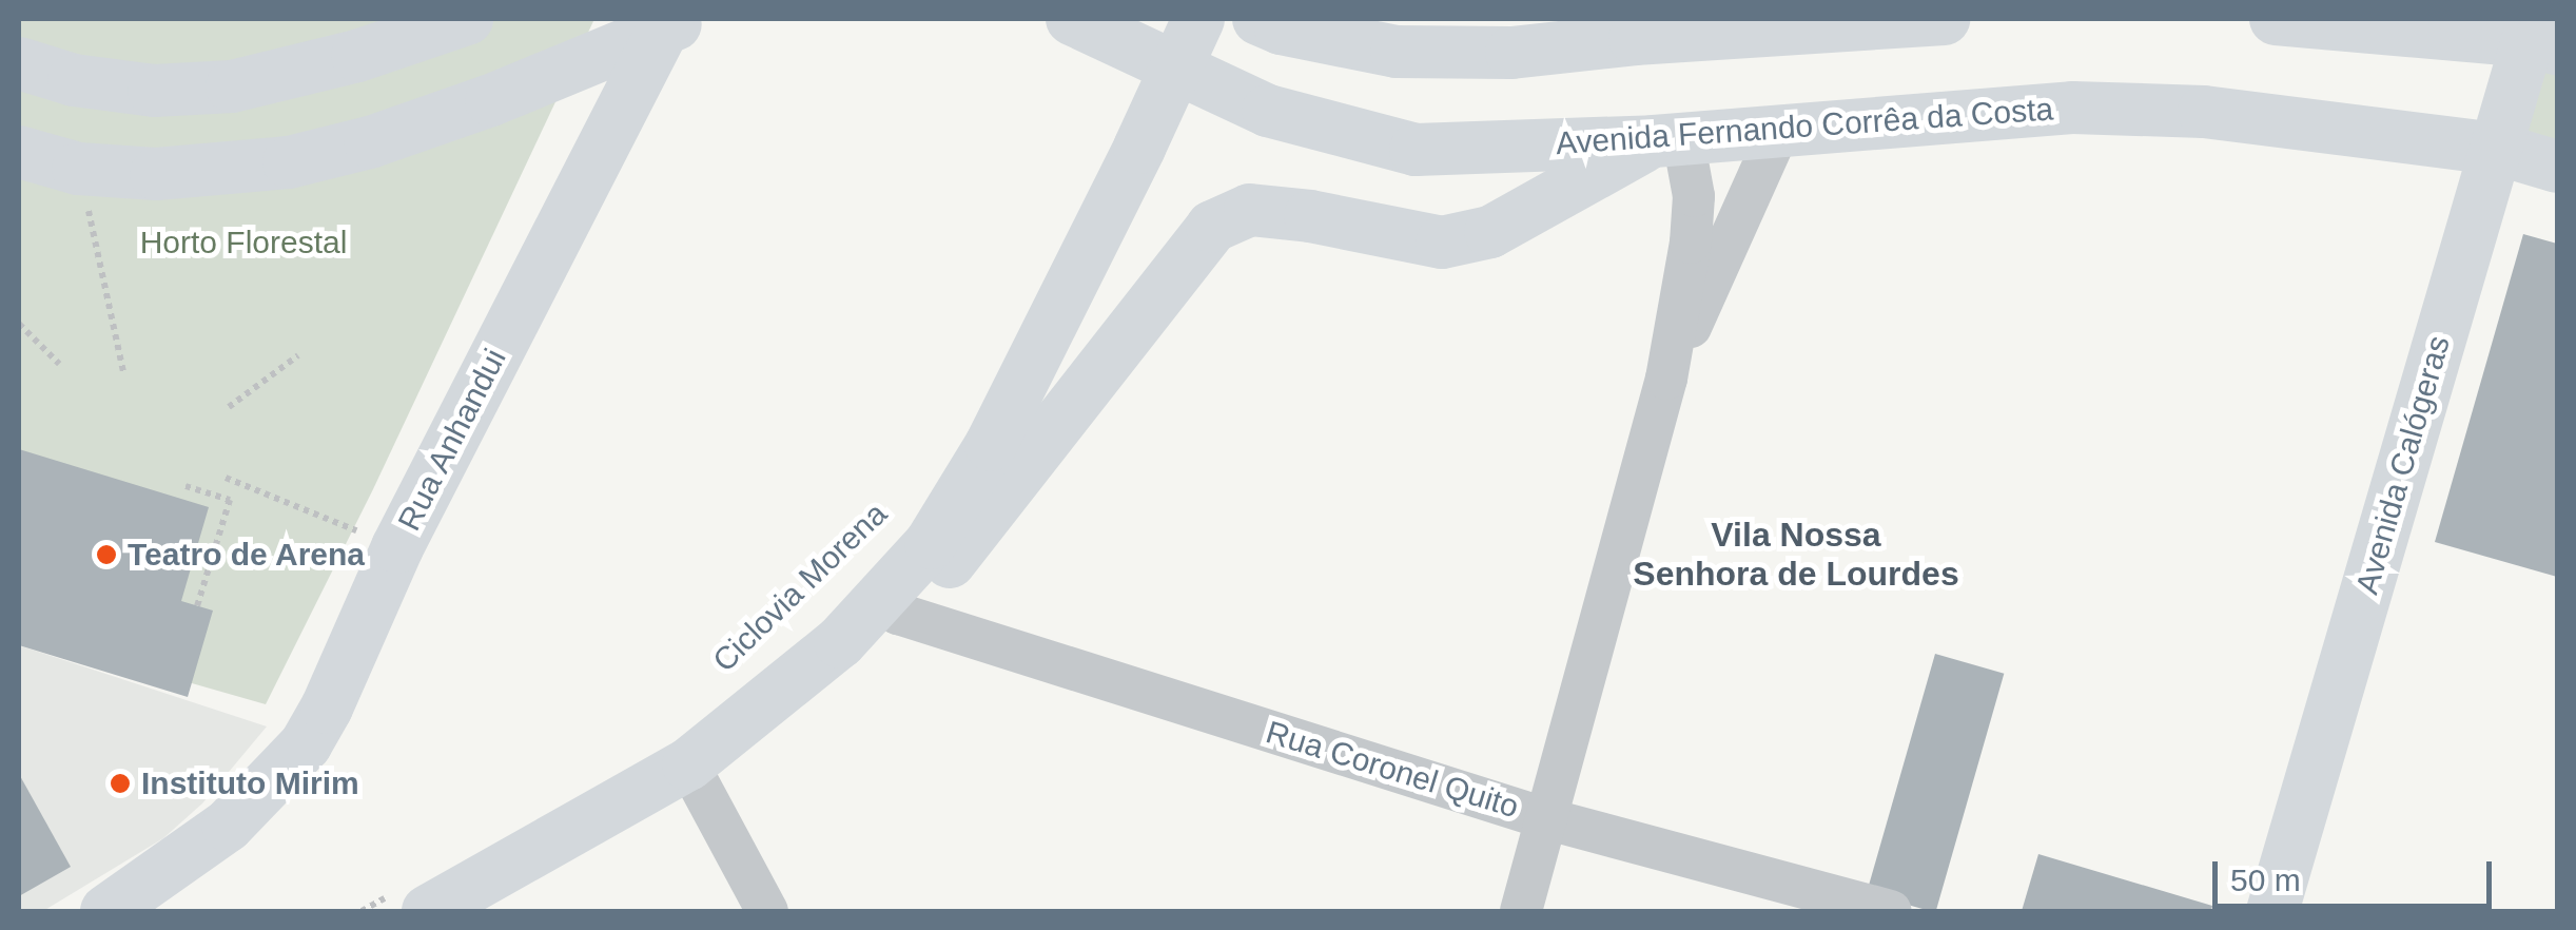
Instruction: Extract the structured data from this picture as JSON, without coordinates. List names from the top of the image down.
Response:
{
  "streets": {
    "main road": ["Avenida Fernando Corrêa da Costa", "Rua Anhandui", "Avenida Calógeras"],
    "street": ["Rua Coronel Quito"]
  },
  "crossings": [
    ["Avenida Fernando Corrêa da Costa", "Avenida Calógeras"]
  ],
  "districts": ["Vila Nossa Senhora de Lourdes"],
  "parks": ["Horto Florestal"],
  "places": ["Teatro de Arena", "Instituto Mirim"],
  "scale_bar": "50 m"
}
